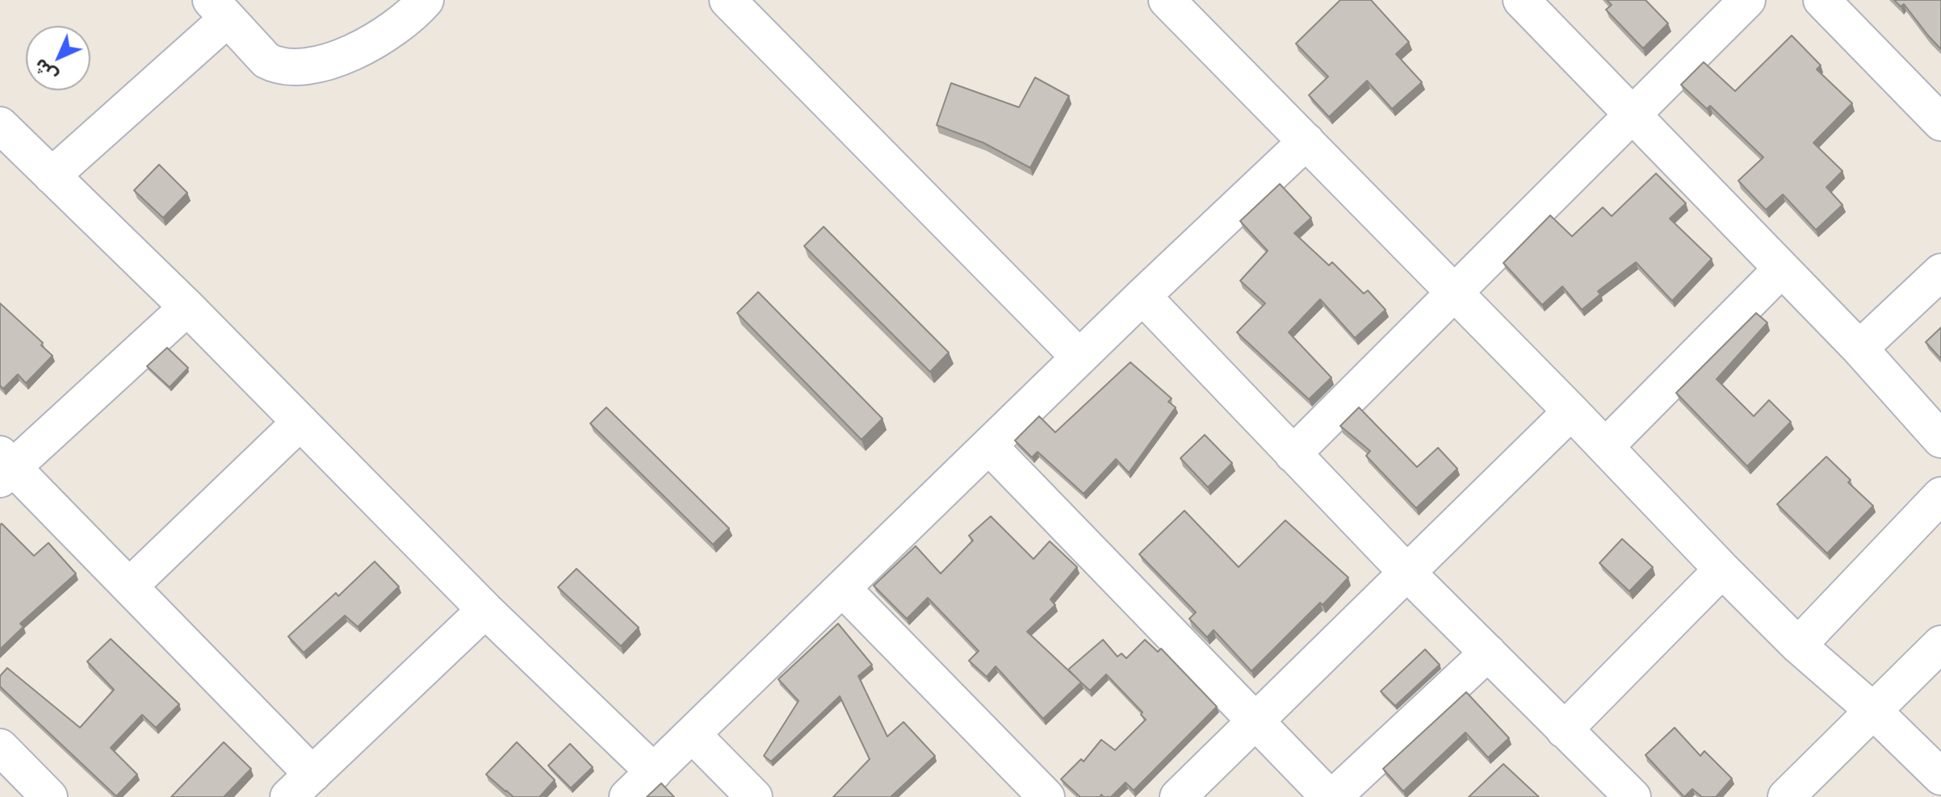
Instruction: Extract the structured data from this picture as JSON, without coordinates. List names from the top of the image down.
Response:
{
  "north": "bottom left"
}
